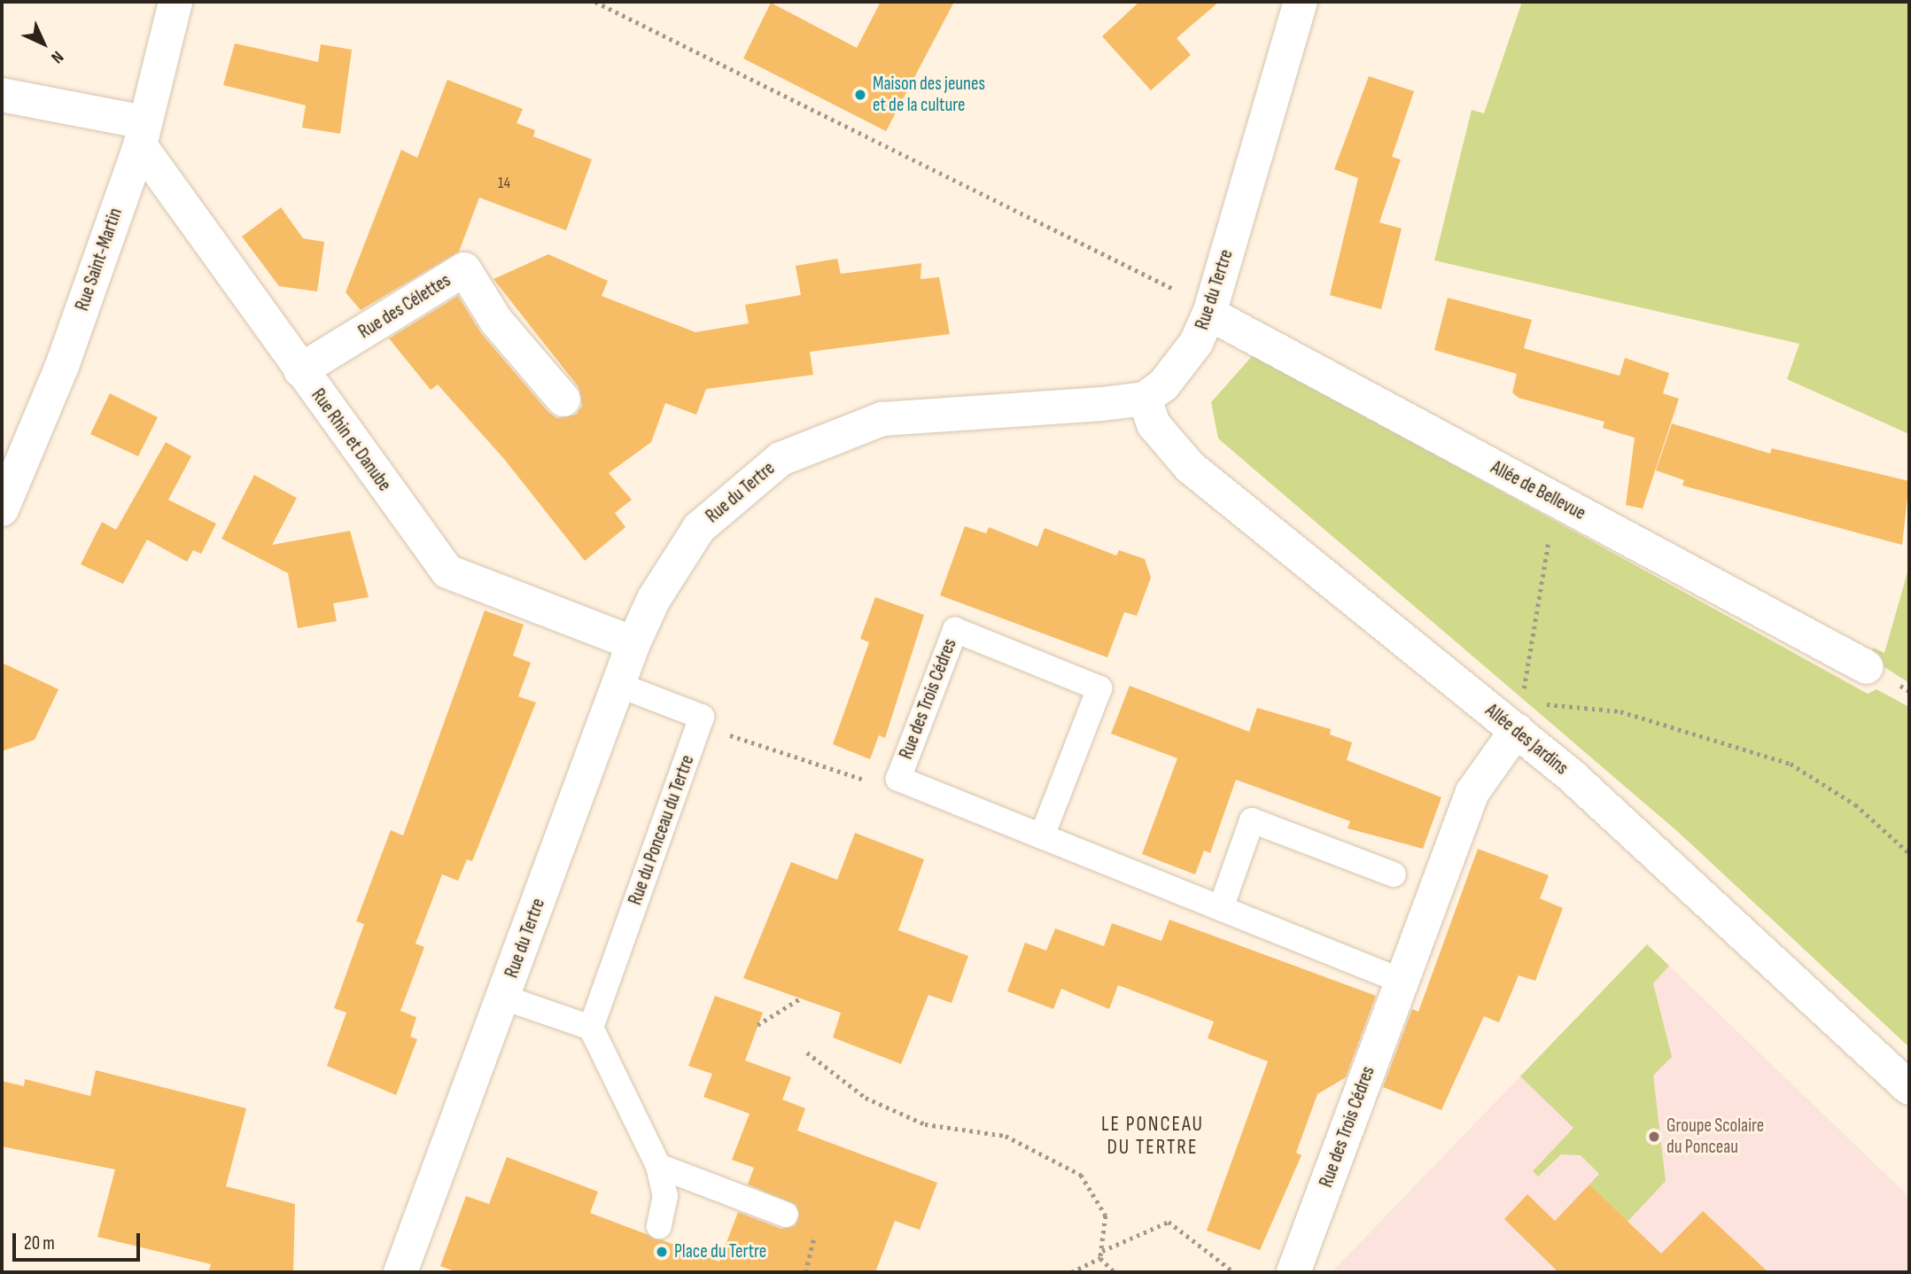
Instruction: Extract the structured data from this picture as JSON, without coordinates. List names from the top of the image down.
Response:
{
  "streets": {
    "street": [
      "Rue Saint-Martin",
      "Rue du Tertre",
      "Rue des Célettes",
      "Rue Rhin et Danube",
      "Allée de Bellevue",
      "Rue des Trois Cédres",
      "Allée des Jardins"
    ],
    "lane": ["Rue du Ponceau du Tertre"]
  },
  "crossings": [
    ["Rue Saint-Martin", "Rue Rhin et Danube"],
    ["Rue du Tertre", "Rue Rhin et Danube"],
    ["Rue du Tertre", "Allée de Bellevue"],
    ["Rue du Tertre", "Allée des Jardins"],
    ["Rue des Célettes", "Rue Rhin et Danube"],
    ["Rue des Trois Cédres", "Allée des Jardins"]
  ],
  "districts": ["LE PONCEAU DU TERTRE"],
  "places": ["Maison des jeunes et de la culture", "Groupe Scolaire du Ponceau", "Place du Tertre"],
  "house_numbers": ["14"],
  "scale_bar": "20 m",
  "north": "bottom right"
}
